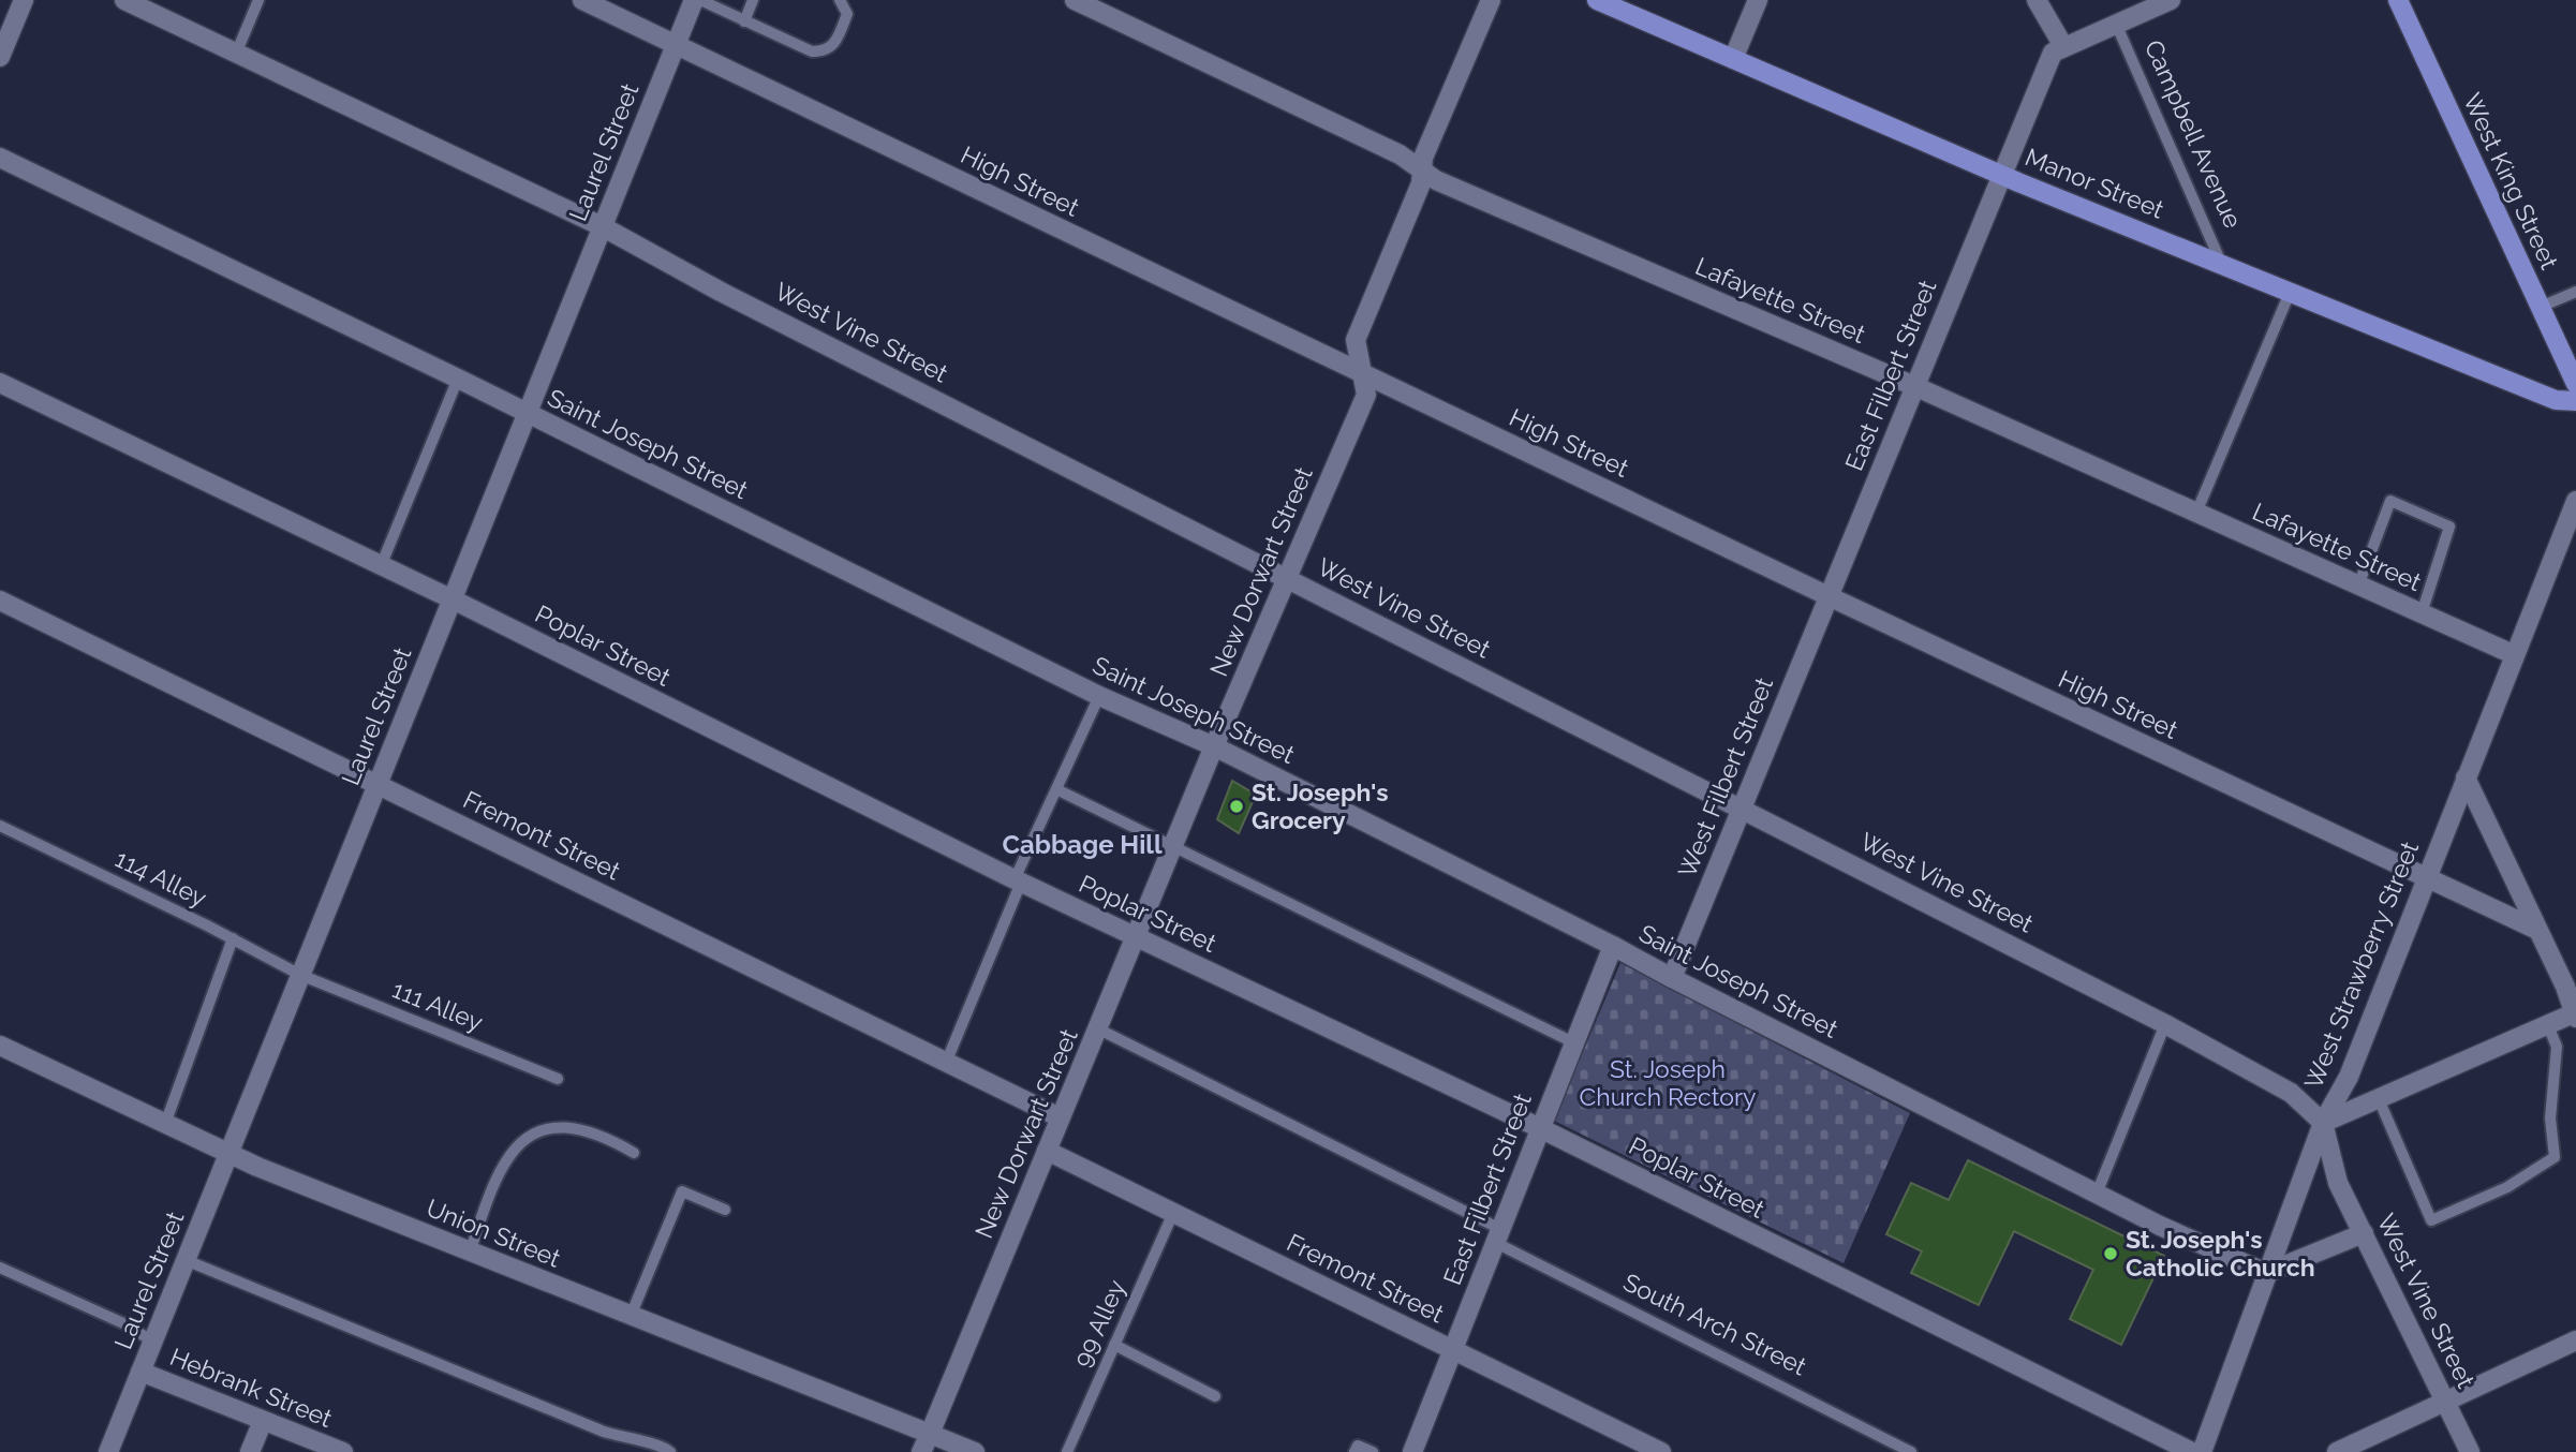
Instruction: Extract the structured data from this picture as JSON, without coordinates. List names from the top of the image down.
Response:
{
  "streets": {
    "main road": ["West King Street", "Manor Street"],
    "street": [
      "Laurel Street",
      "High Street",
      "Lafayette Street",
      "West Vine Street",
      "East Filbert Street",
      "Saint Joseph Street",
      "New Dorwart Street",
      "Poplar Street",
      "West Filbert Street",
      "Fremont Street",
      "West Strawberry Street",
      "Union Street",
      "Hebrank Street"
    ],
    "lane": [
      "Campbell Avenue",
      "114 Alley",
      "111 Alley",
      "99 Alley",
      "South Arch Street"
    ]
  },
  "crossings": [
    ["Campbell Avenue", "Manor Street"],
    ["Laurel Street", "High Street"],
    ["Laurel Street", "West Vine Street"],
    ["Laurel Street", "Saint Joseph Street"],
    ["Laurel Street", "Poplar Street"],
    ["Laurel Street", "Fremont Street"],
    ["Laurel Street", "114 Alley"],
    ["Laurel Street", "111 Alley"],
    ["Laurel Street", "Union Street"],
    ["Laurel Street", "Hebrank Street"],
    ["High Street", "East Filbert Street"],
    ["High Street", "New Dorwart Street"],
    ["High Street", "West Filbert Street"],
    ["High Street", "West Strawberry Street"],
    ["Manor Street", "East Filbert Street"],
    ["Lafayette Street", "East Filbert Street"],
    ["Lafayette Street", "New Dorwart Street"],
    ["Lafayette Street", "West Strawberry Street"],
    ["West Vine Street", "New Dorwart Street"],
    ["West Vine Street", "West Filbert Street"],
    ["West Vine Street", "West Strawberry Street"],
    ["East Filbert Street", "Saint Joseph Street"],
    ["East Filbert Street", "Poplar Street"],
    ["East Filbert Street", "West Filbert Street"],
    ["East Filbert Street", "Fremont Street"],
    ["East Filbert Street", "South Arch Street"],
    ["Saint Joseph Street", "New Dorwart Street"],
    ["Saint Joseph Street", "West Filbert Street"],
    ["Saint Joseph Street", "West Strawberry Street"],
    ["New Dorwart Street", "Poplar Street"],
    ["New Dorwart Street", "Fremont Street"],
    ["New Dorwart Street", "Union Street"],
    ["New Dorwart Street", "South Arch Street"],
    ["Fremont Street", "99 Alley"],
    ["114 Alley", "111 Alley"]
  ],
  "districts": ["Cabbage Hill"],
  "parks": ["St. Joseph Church Rectory"],
  "places": ["St. Joseph's Grocery", "St. Joseph's Catholic Church"]
}
